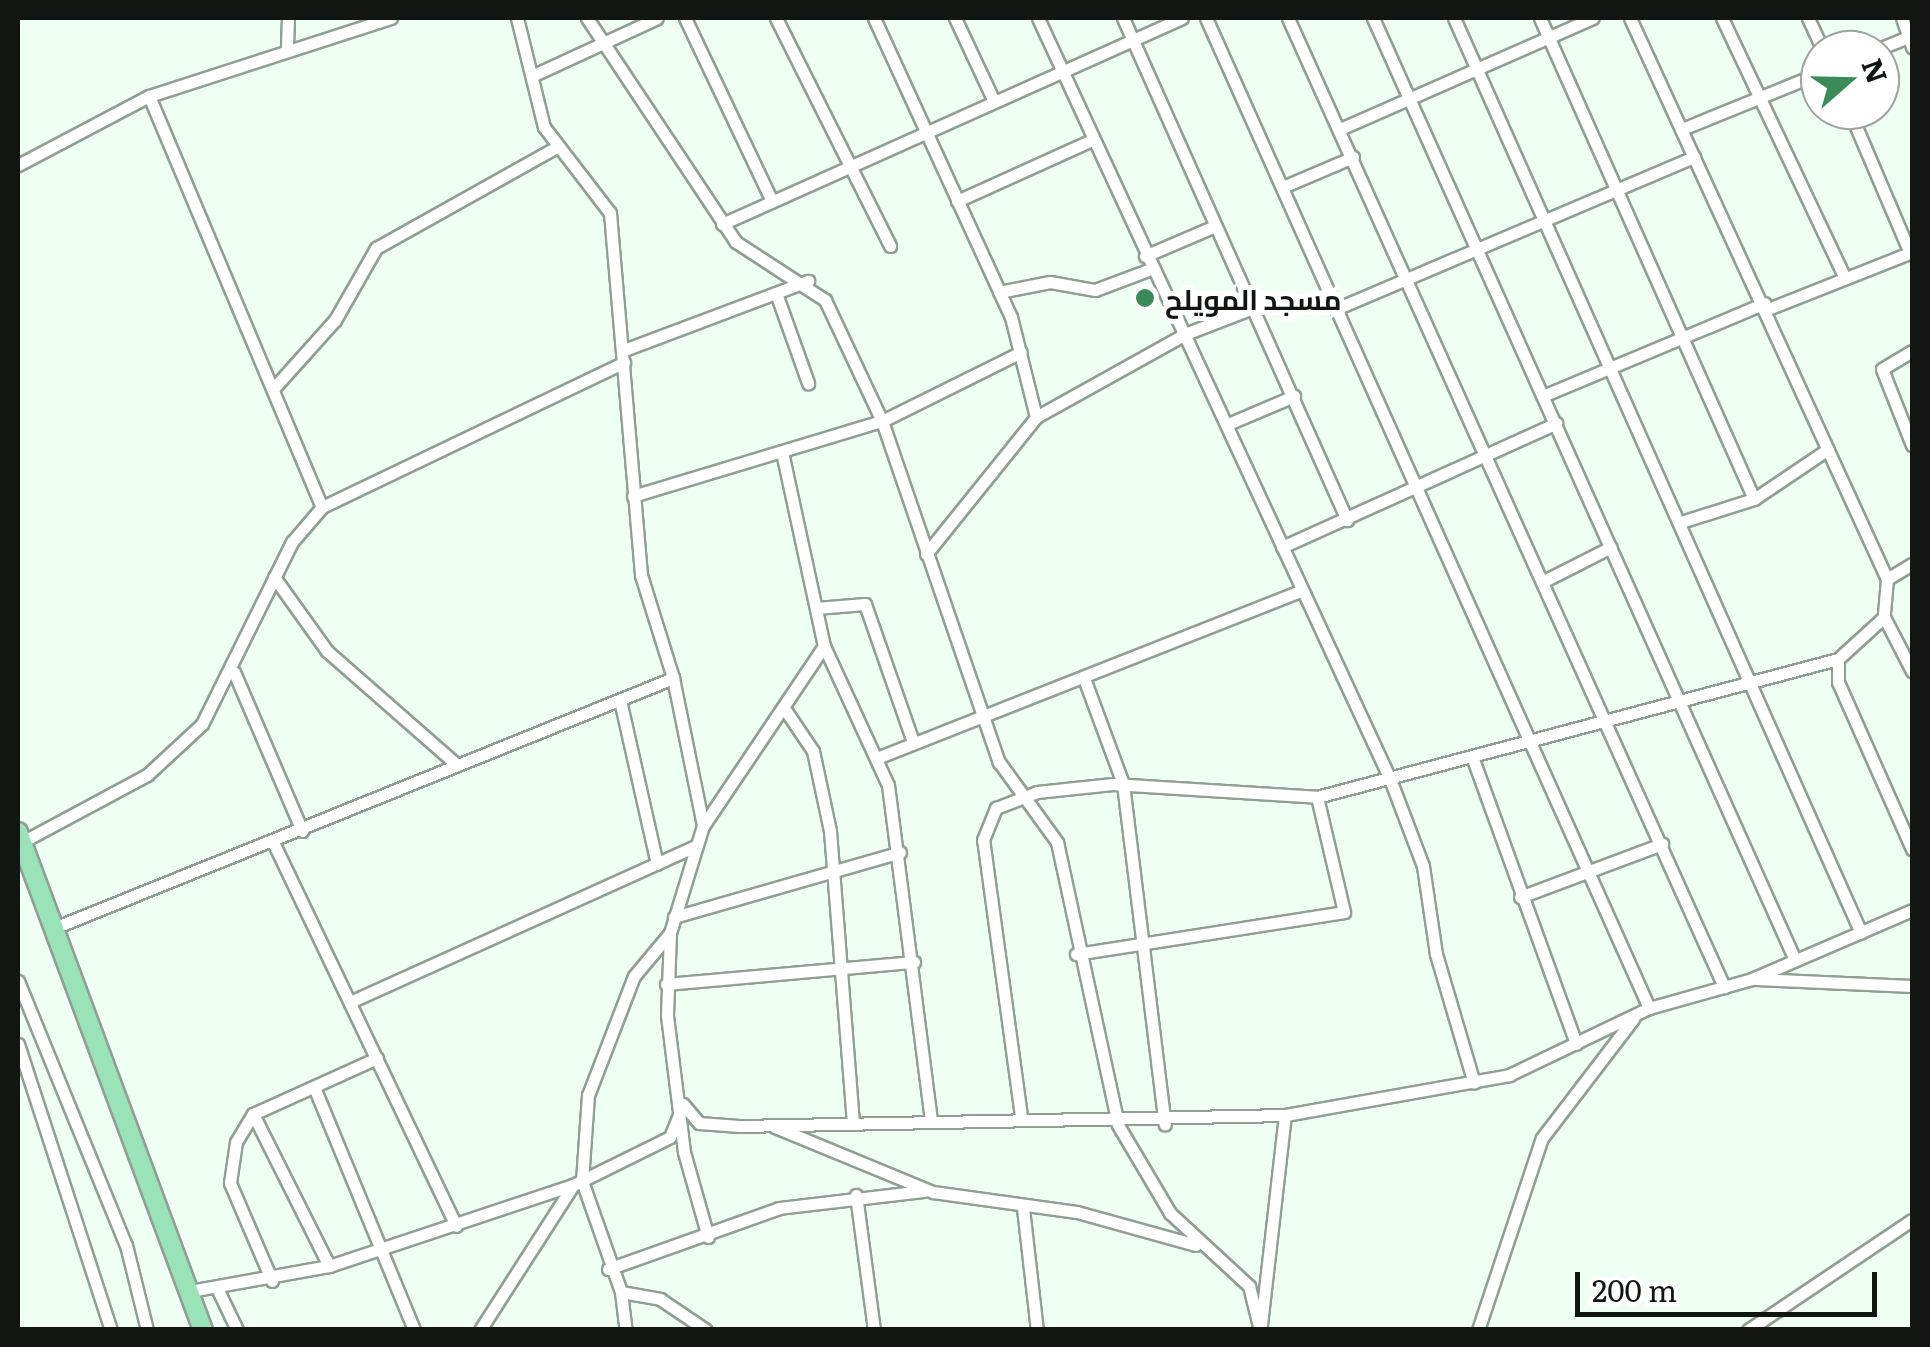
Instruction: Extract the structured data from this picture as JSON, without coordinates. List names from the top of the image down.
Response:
{
  "places": ["مسجد المويلح"],
  "scale_bar": "200 m",
  "north": "right"
}
